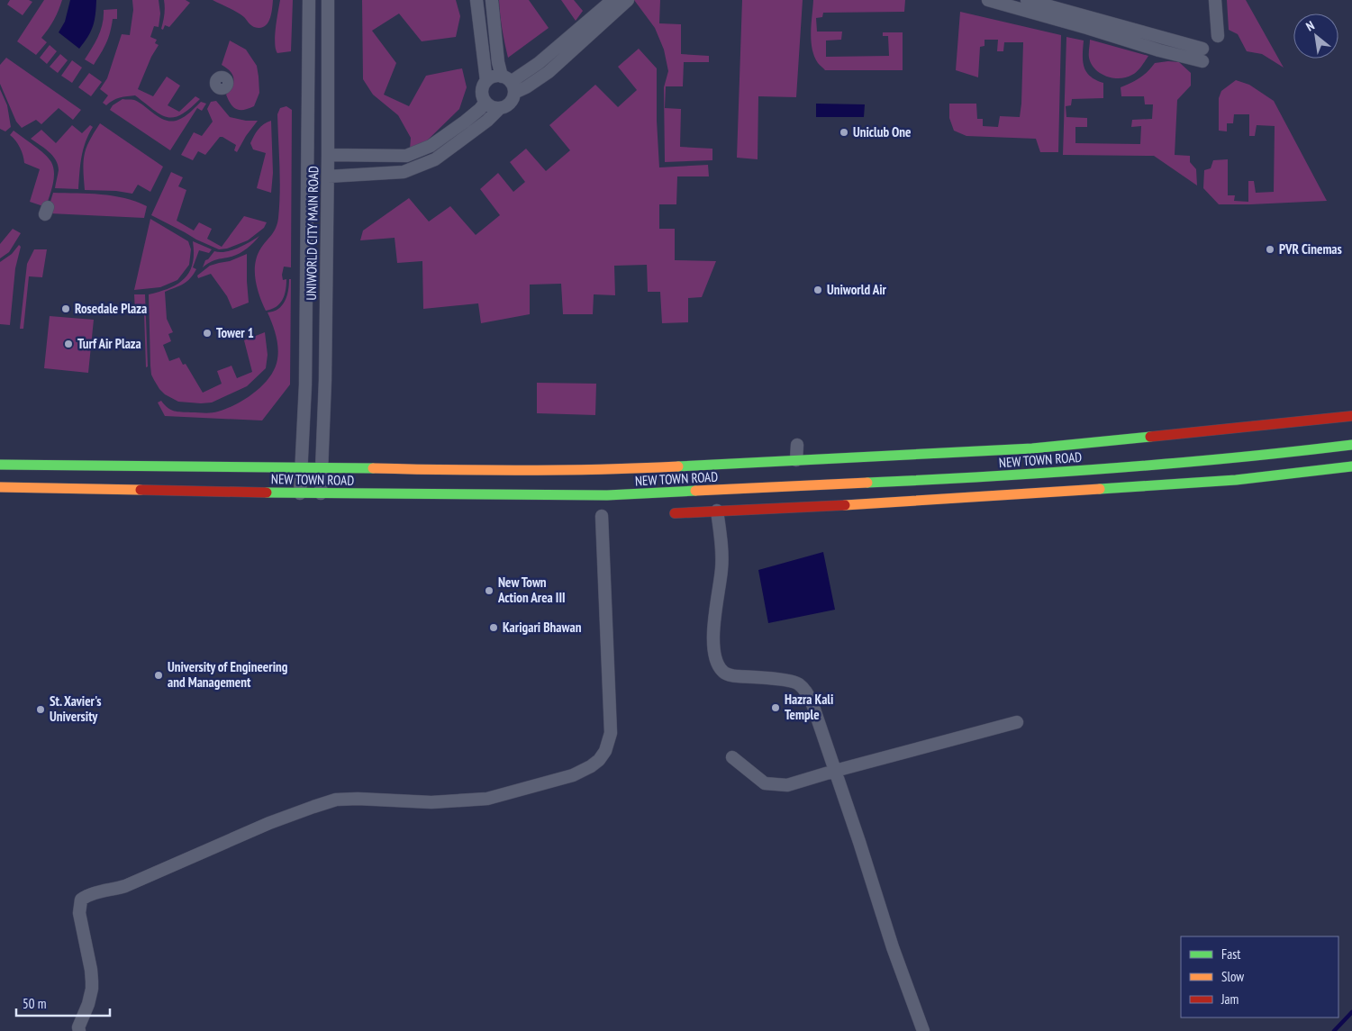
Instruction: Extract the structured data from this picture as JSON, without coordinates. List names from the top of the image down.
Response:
{
  "streets": {
    "main road": ["NEW TOWN ROAD"],
    "street": ["UNIWORLD CITY MAIN ROAD"]
  },
  "crossings": [
    ["UNIWORLD CITY MAIN ROAD", "NEW TOWN ROAD"]
  ],
  "places": [
    "Uniclub One",
    "PVR Cinemas",
    "Uniworld Air",
    "Rosedale Plaza",
    "Tower 1",
    "Turf Air Plaza",
    "New Town Action Area III",
    "Karigari Bhawan",
    "University of Engineering and Management",
    "Hazra Kali Temple",
    "St. Xavier's University"
  ],
  "legend": ["Fast", "Slow", "Jam"],
  "scale_bar": "50 m",
  "north": "top left"
}
